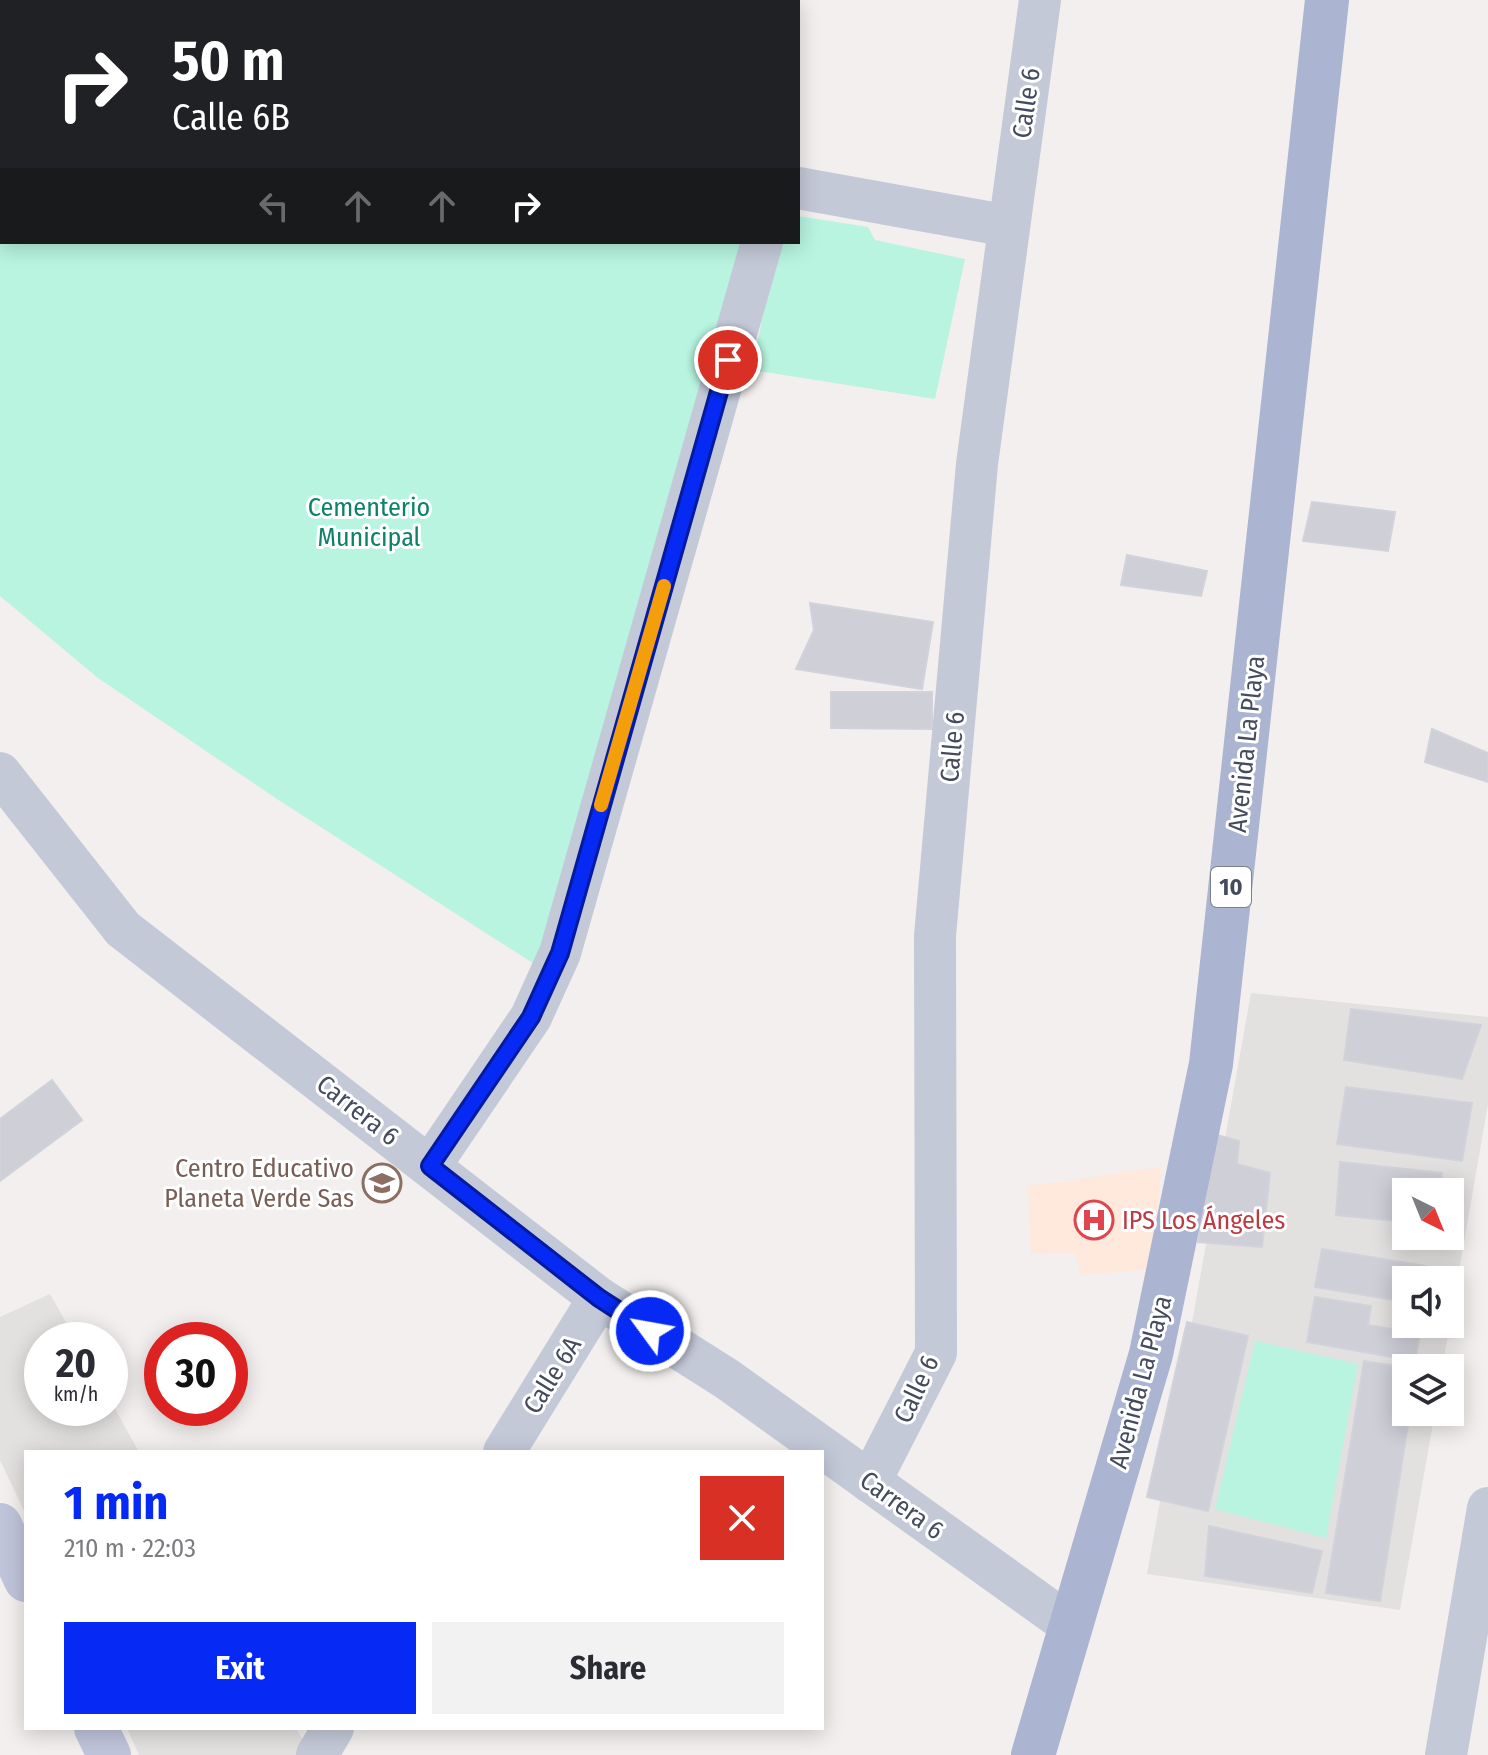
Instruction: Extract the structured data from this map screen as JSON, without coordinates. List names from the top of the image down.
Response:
{
  "streets": {
    "main road": ["Avenida La Playa", "10"],
    "street": ["Calle 6", "Carrera 6", "Calle 6A"]
  },
  "crossings": [
    ["Calle 6", "Carrera 6"],
    ["Avenida La Playa", "Carrera 6"],
    ["Carrera 6", "Calle 6A"]
  ],
  "parks": ["Cementerio Municipal"],
  "places": {
    "school or university": ["Centro Educativo Planeta Verde Sas"],
    "hospital": ["IPS Los Ángeles"]
  },
  "north": "bottom right",
  "page": {
    "turn": ["50 m", "Calle 6B"],
    "speed": "20 km/h",
    "limit": "30",
    "heading": ["1 min", "210 m · 22:03"],
    "buttons": ["Exit", "Share"]
  }
}
